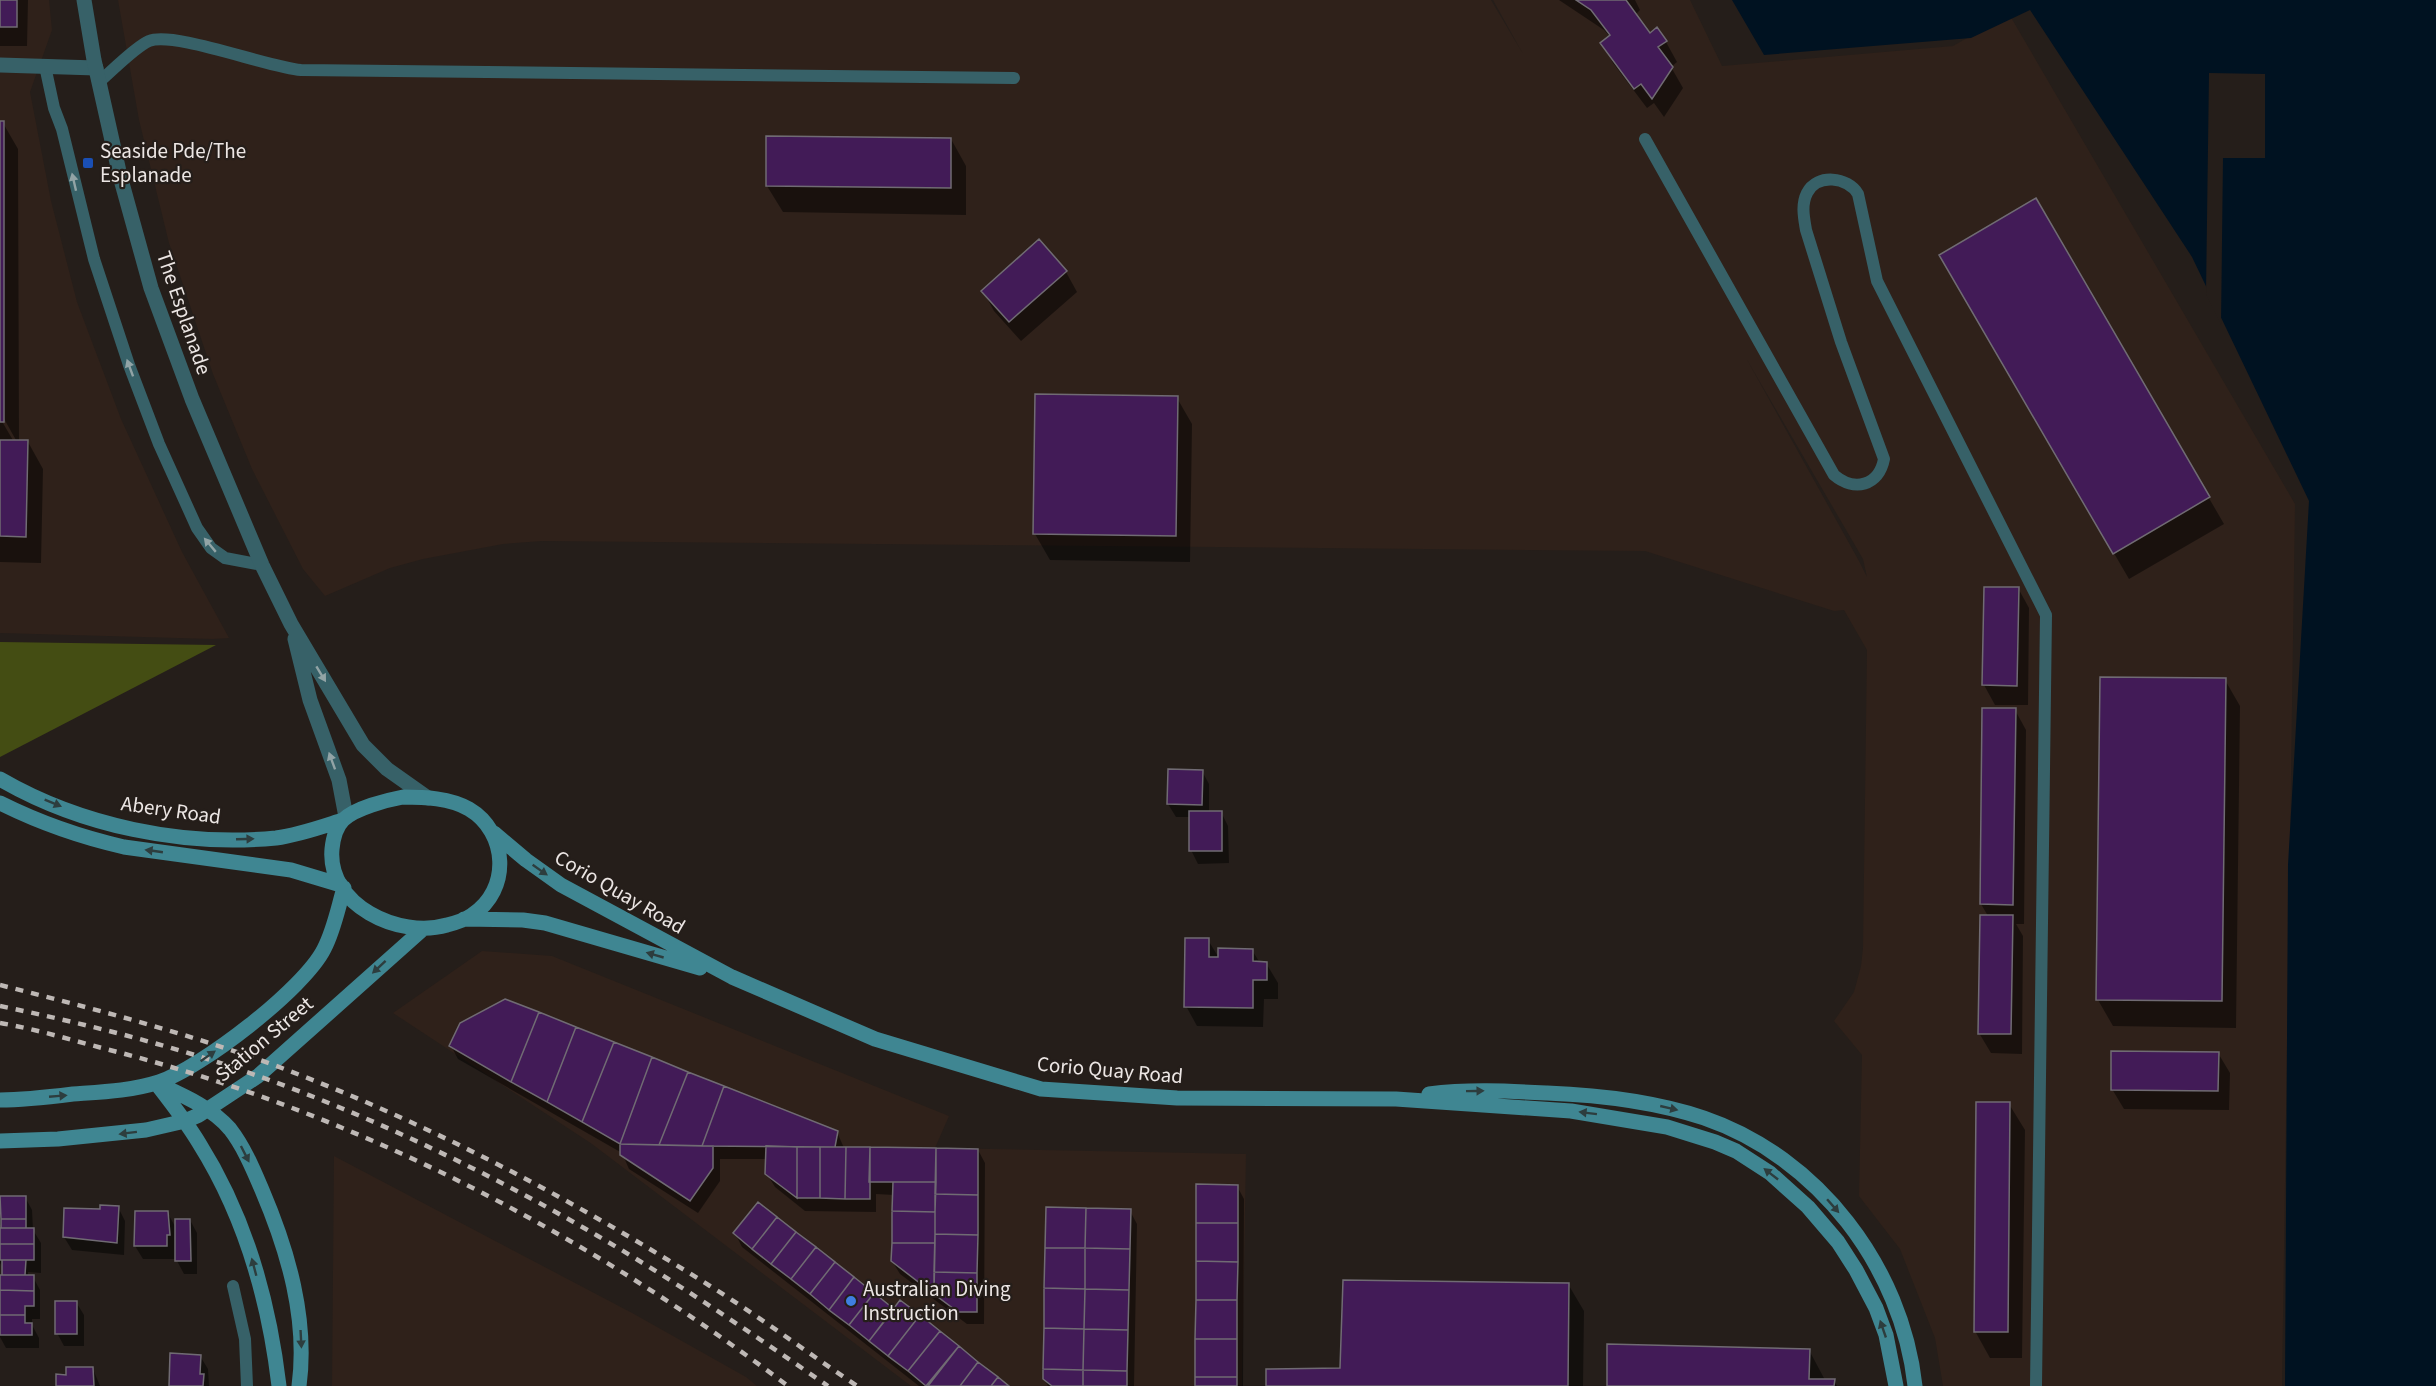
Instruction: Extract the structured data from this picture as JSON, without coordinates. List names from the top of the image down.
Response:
{
  "streets": {
    "main road": ["Abery Road", "Corio Quay Road", "Station Street"],
    "street": ["The Esplanade"]
  },
  "crossings": [
    ["The Esplanade", "Abery Road"],
    ["The Esplanade", "Corio Quay Road"],
    ["The Esplanade", "Station Street"],
    ["Abery Road", "Corio Quay Road"],
    ["Abery Road", "Station Street"],
    ["Corio Quay Road", "Station Street"]
  ],
  "places": {
    "transit": ["Seaside Pde/The Esplanade"],
    "other": ["Australian Diving Instruction"]
  }
}
